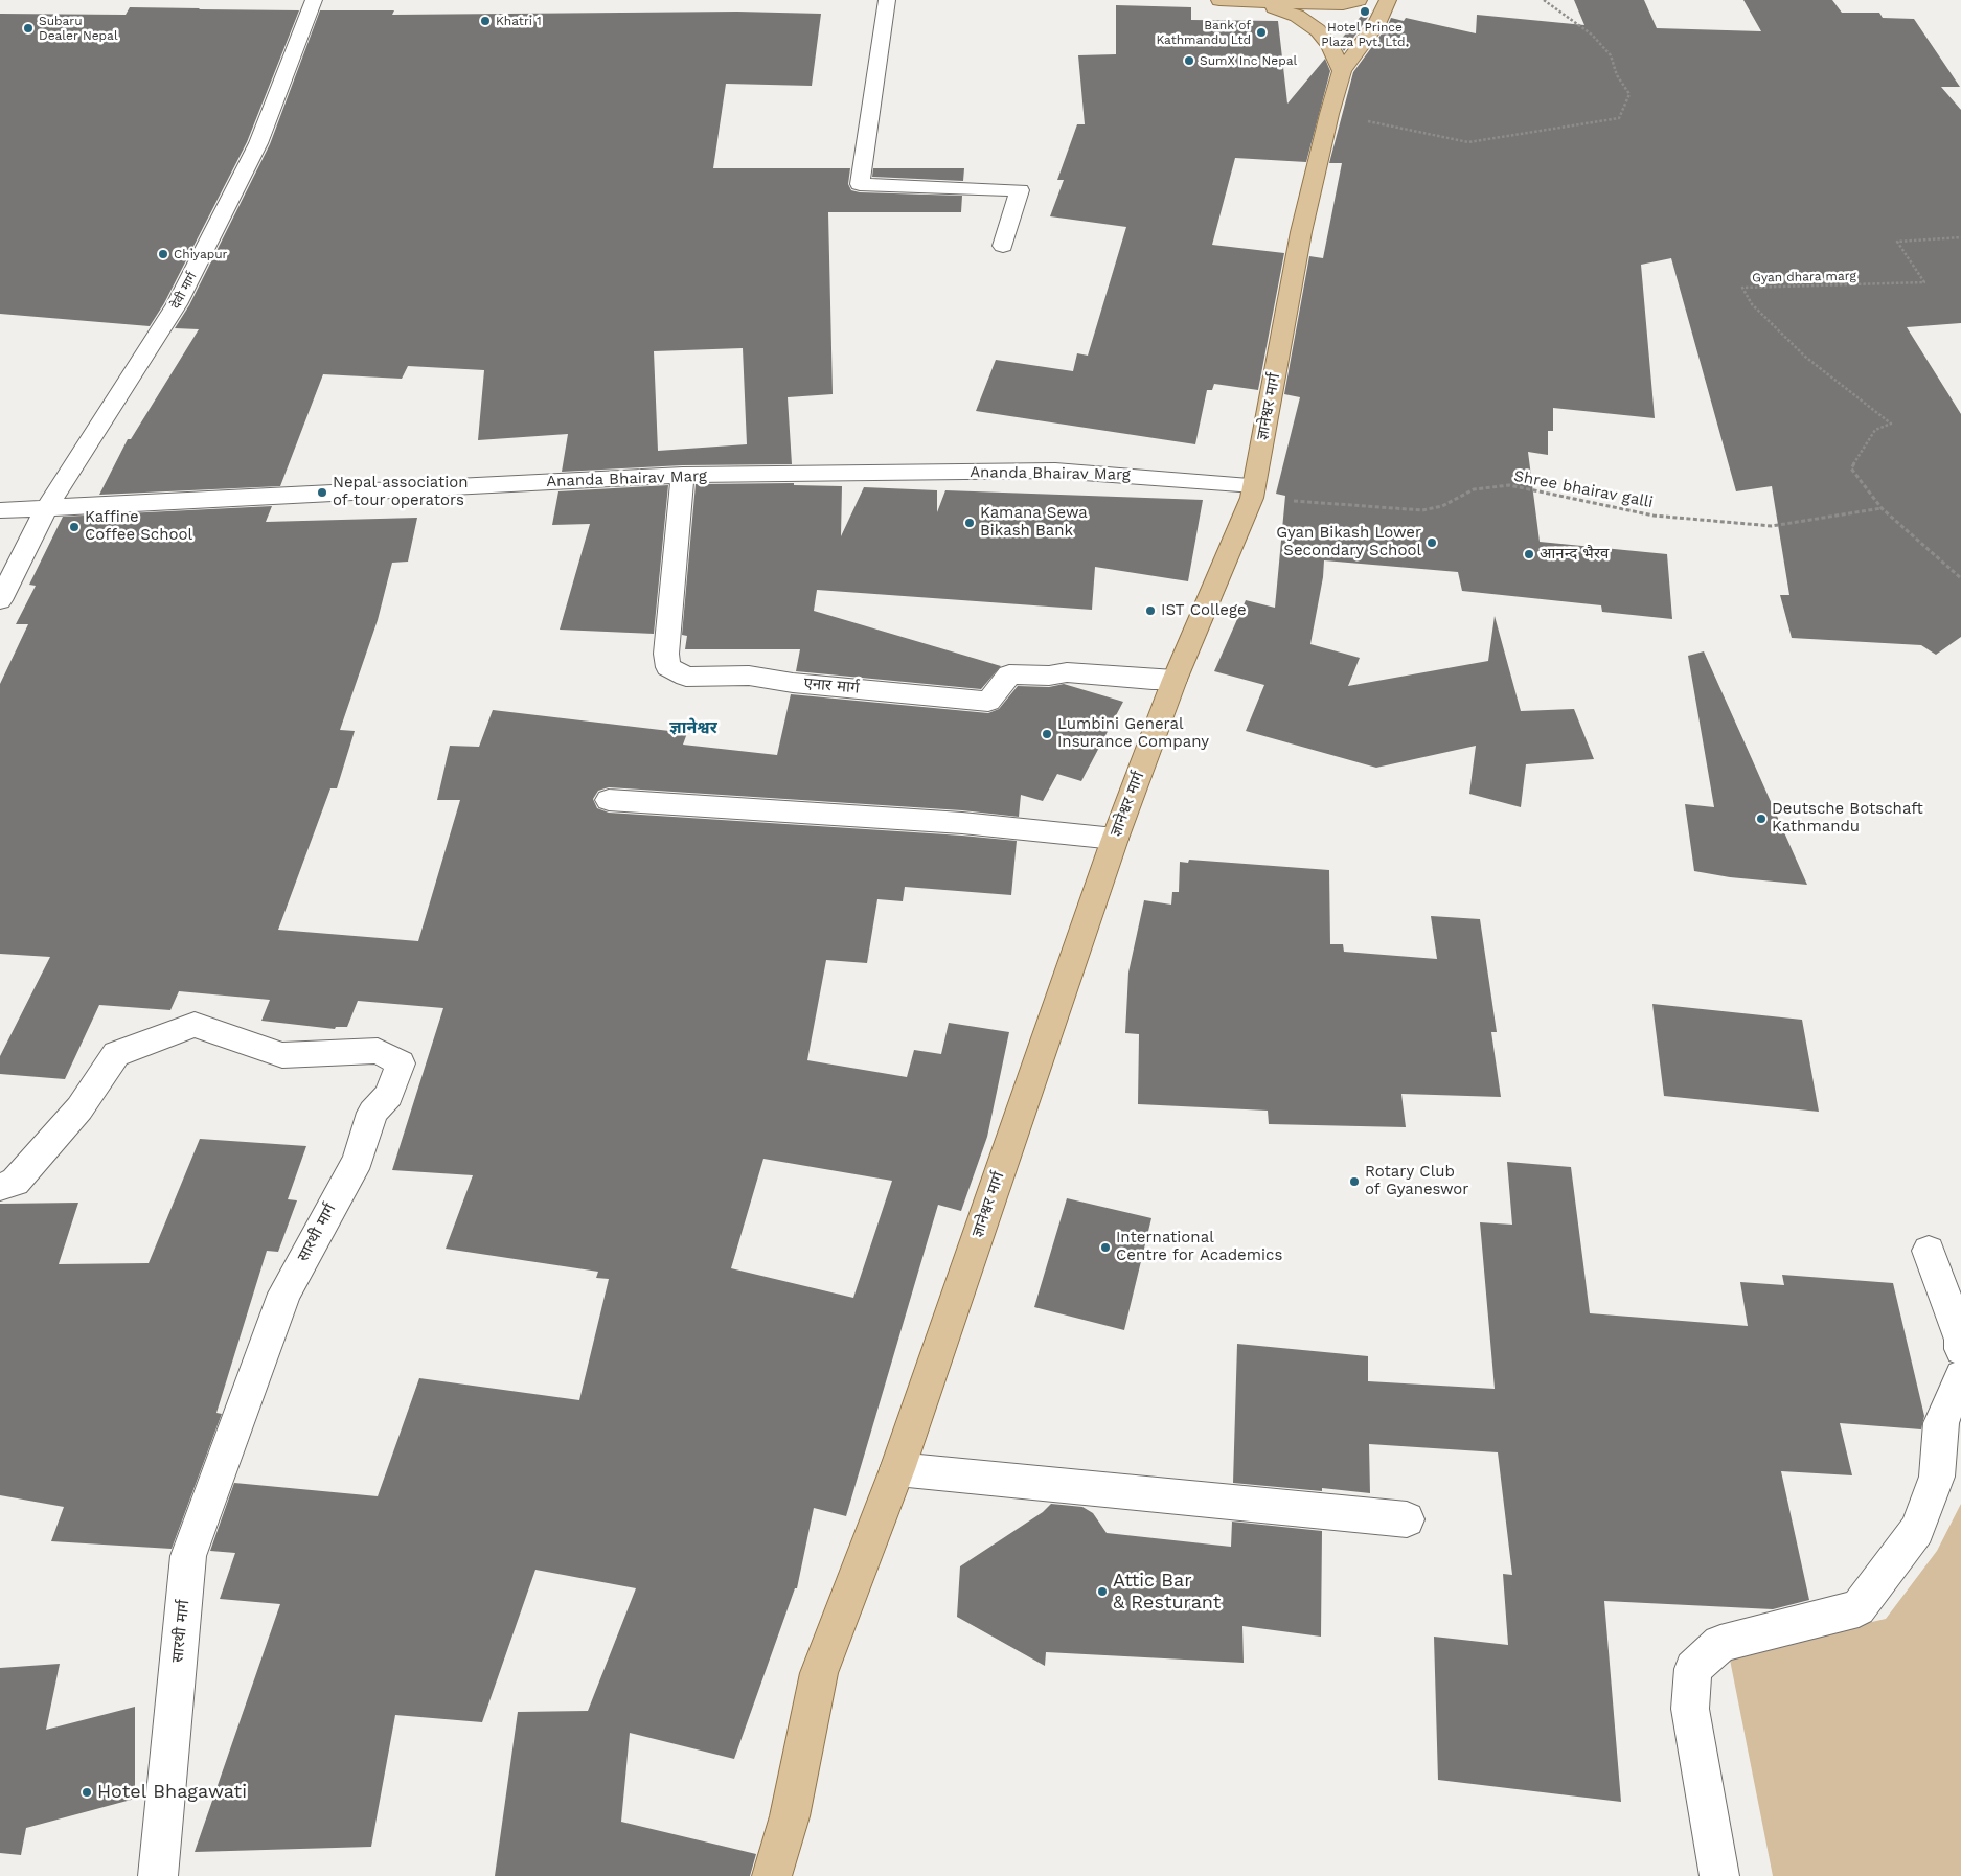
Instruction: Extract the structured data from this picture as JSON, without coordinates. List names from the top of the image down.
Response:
{
  "streets": {
    "main road": ["ज्ञानेश्वर मार्ग"],
    "street": [
      "देवी मार्ग",
      "Ananda Bhairav Marg",
      "एनार मार्ग",
      "सारथी मार्ग"
    ],
    "path": ["Gyan dhara marg", "Shree bhairav galli"]
  },
  "crossings": [
    ["Gyan dhara marg", "Shree bhairav galli"],
    ["देवी मार्ग", "Ananda Bhairav Marg"],
    ["ज्ञानेश्वर मार्ग", "Ananda Bhairav Marg"],
    ["ज्ञानेश्वर मार्ग", "Shree bhairav galli"],
    ["ज्ञानेश्वर मार्ग", "एनार मार्ग"],
    ["Ananda Bhairav Marg", "Shree bhairav galli"],
    ["Ananda Bhairav Marg", "एनार मार्ग"]
  ],
  "districts": ["ज्ञानेश्वर"],
  "places": [
    "Hotel Prince Plaza Pvt. Ltd.",
    "Khatri 1",
    "Subaru Dealer Nepal",
    "Bank of Kathmandu Ltd",
    "SumX Inc Nepal",
    "Chiyapur",
    "Nepal association of tour operators",
    "Kamana Sewa Bikash Bank",
    "Kaffine Coffee School",
    "Gyan Bikash Lower Secondary School",
    "आनन्द भैरव",
    "IST College",
    "Lumbini General Insurance Company",
    "Deutsche Botschaft Kathmandu",
    "Rotary Club of Gyaneswor",
    "International Centre for Academics",
    "Attic Bar & Resturant",
    "Hotel Bhagawati"
  ]
}
